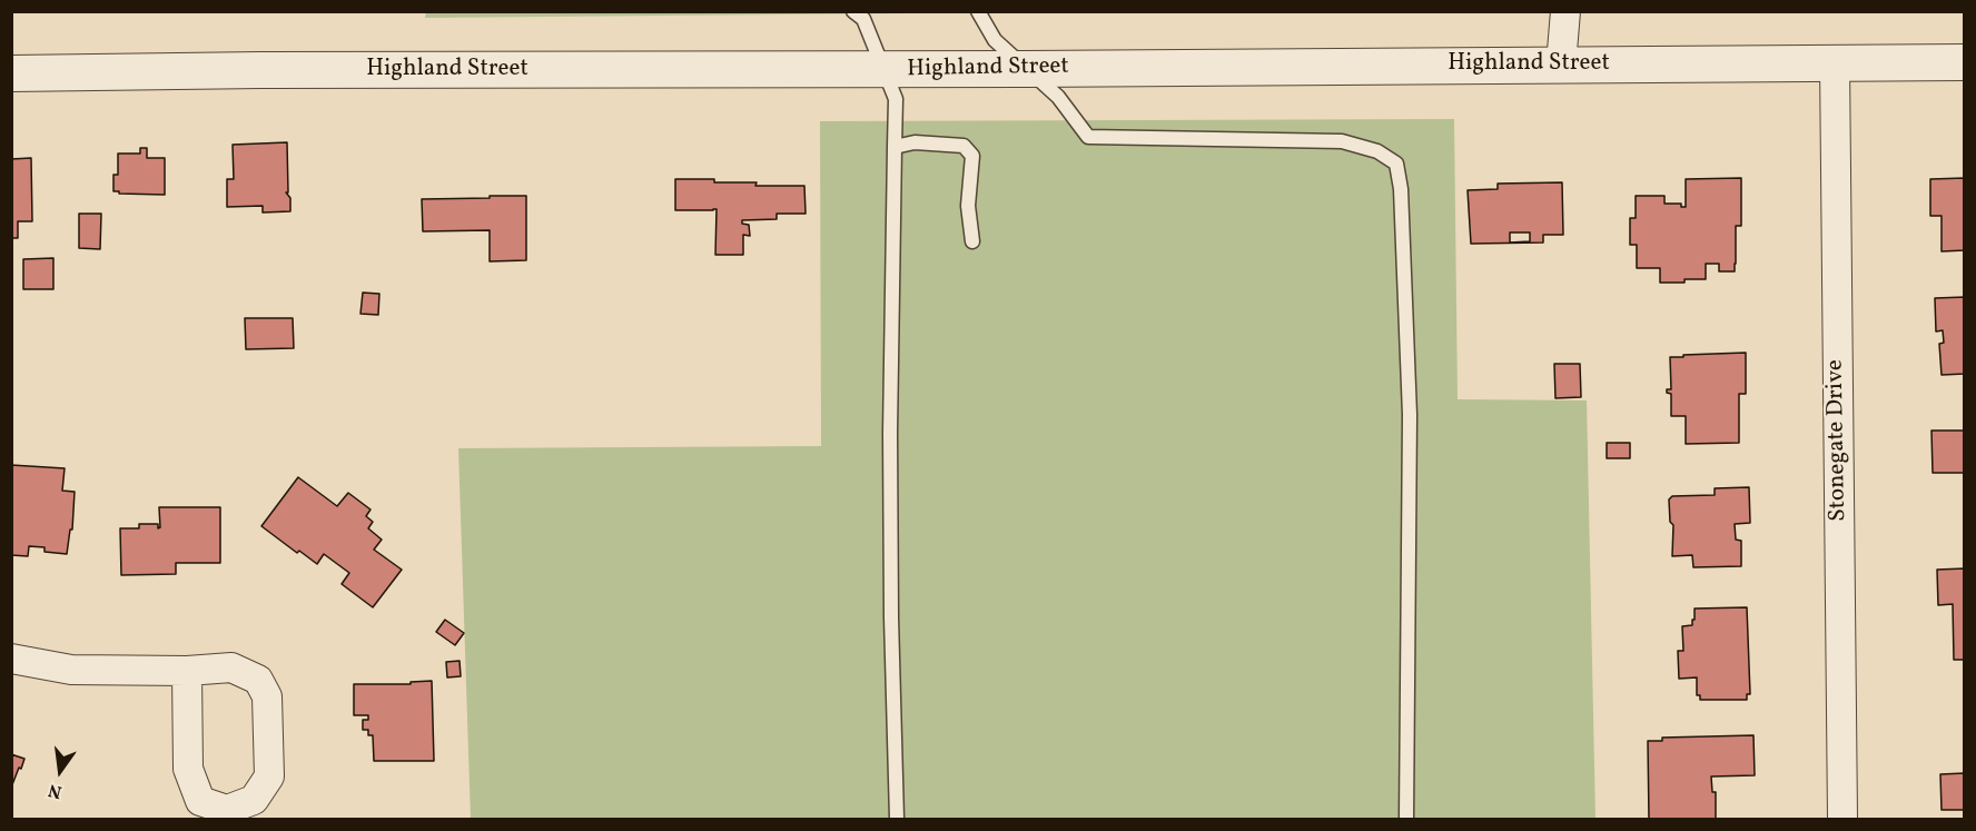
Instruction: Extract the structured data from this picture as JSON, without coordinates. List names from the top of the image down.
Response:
{
  "streets": {
    "street": ["Highland Street", "Stonegate Drive"]
  },
  "crossings": [
    ["Highland Street", "Stonegate Drive"]
  ],
  "north": "bottom"
}
